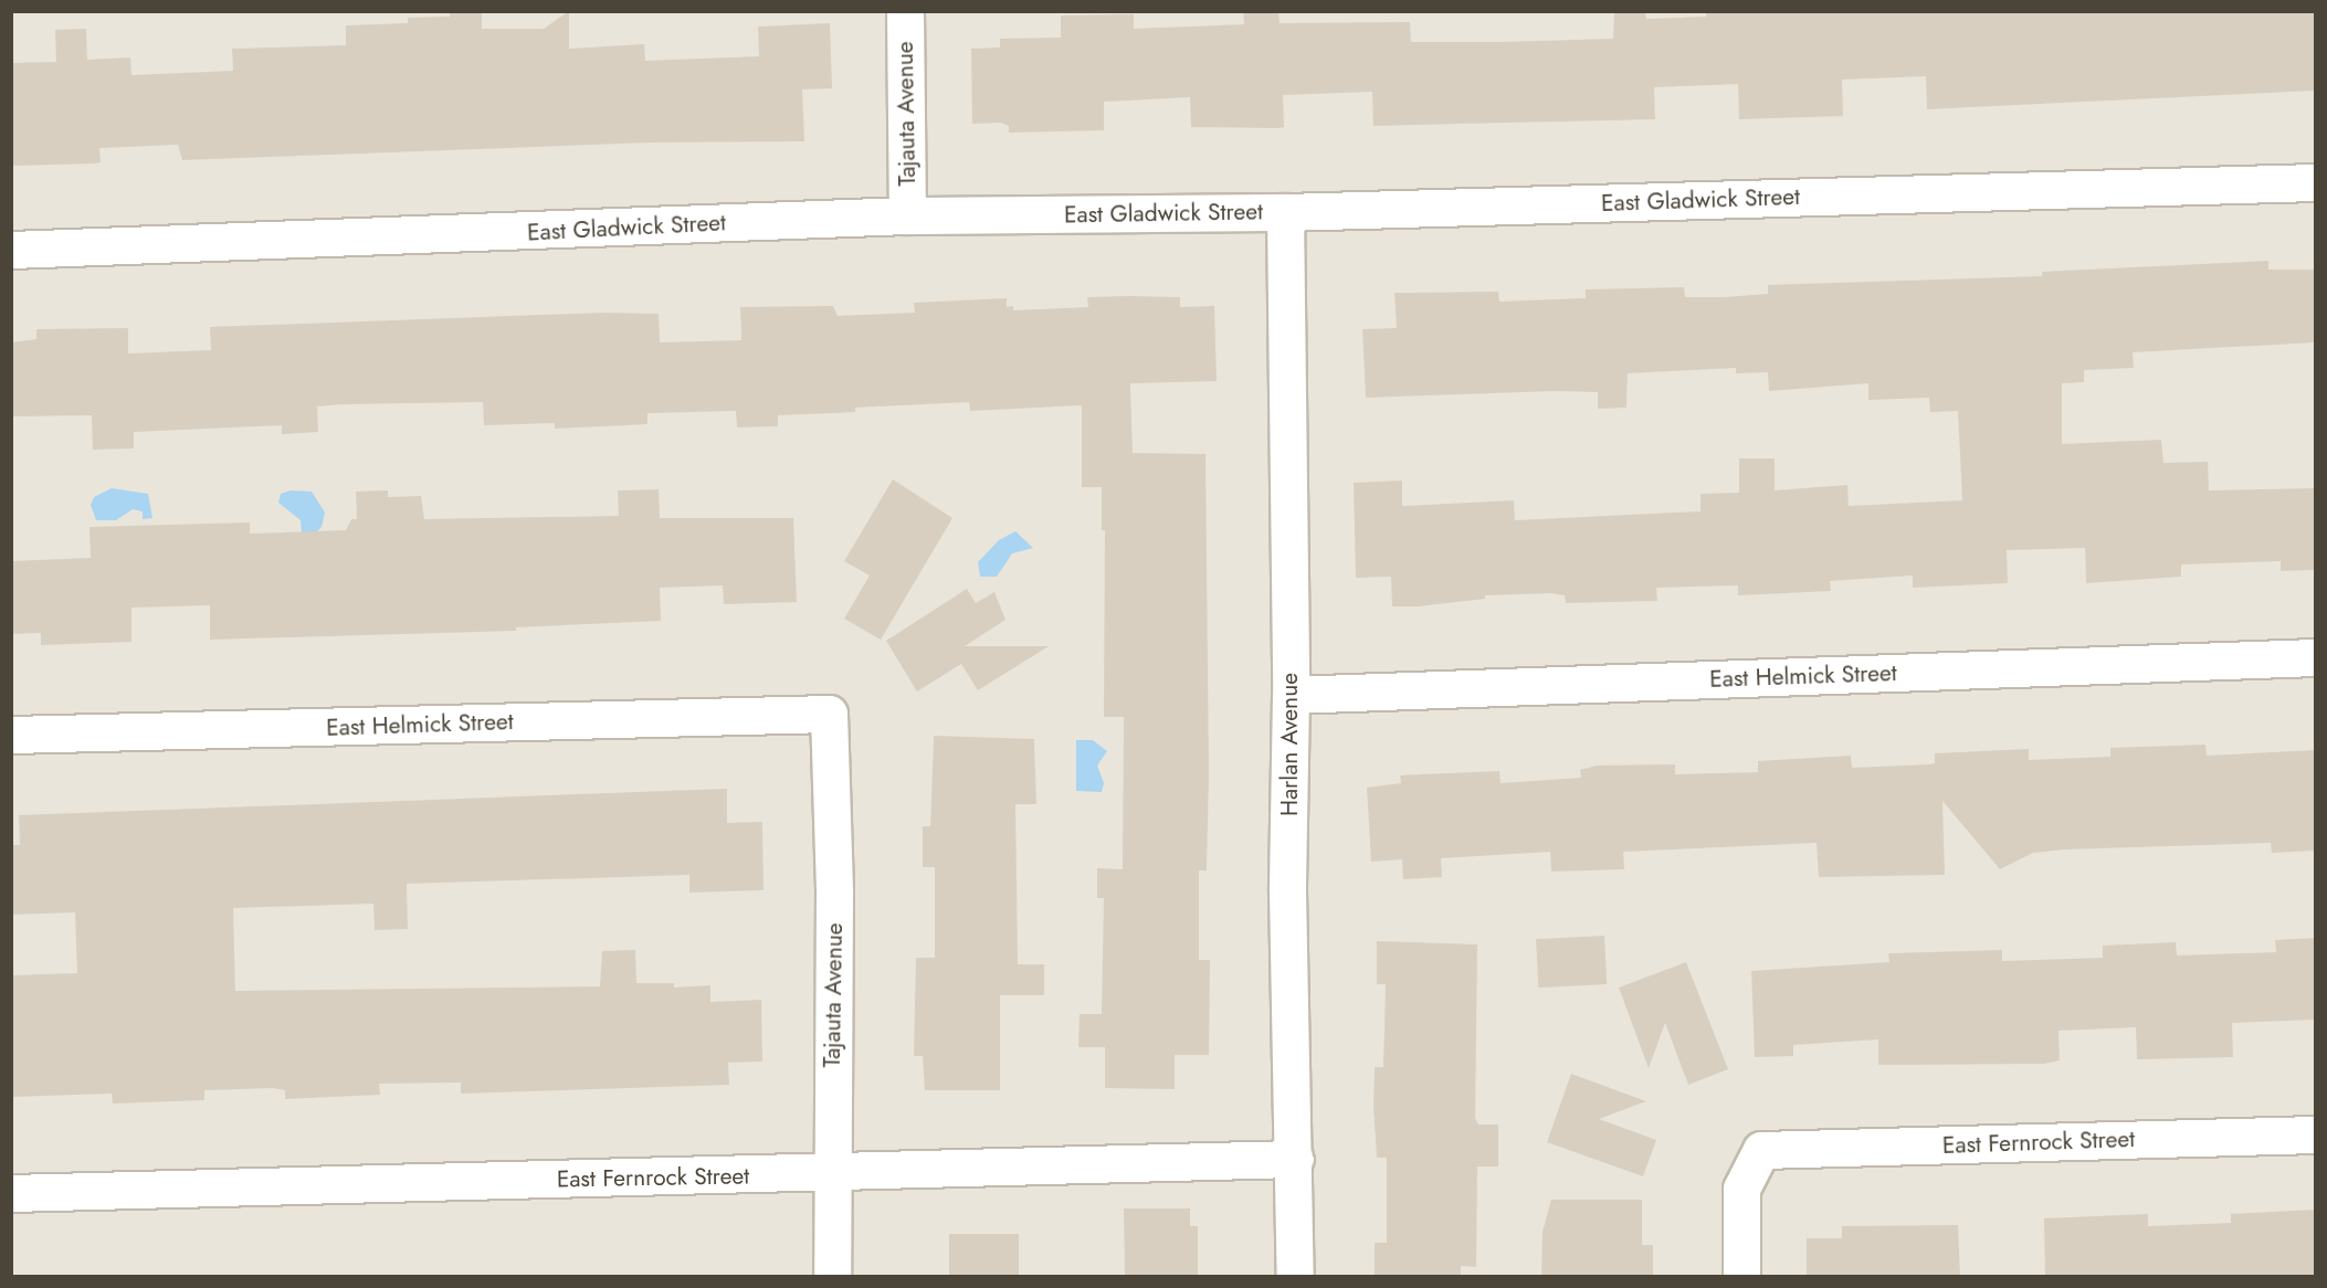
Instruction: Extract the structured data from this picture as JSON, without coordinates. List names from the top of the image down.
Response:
{
  "streets": {
    "street": [
      "Tajauta Avenue",
      "East Gladwick Street",
      "East Helmick Street",
      "Harlan Avenue",
      "East Fernrock Street"
    ]
  },
  "crossings": [
    ["Tajauta Avenue", "East Gladwick Street"],
    ["Tajauta Avenue", "East Helmick Street"],
    ["Tajauta Avenue", "East Fernrock Street"],
    ["East Gladwick Street", "Harlan Avenue"],
    ["East Helmick Street", "Harlan Avenue"],
    ["Harlan Avenue", "East Fernrock Street"]
  ]
}
